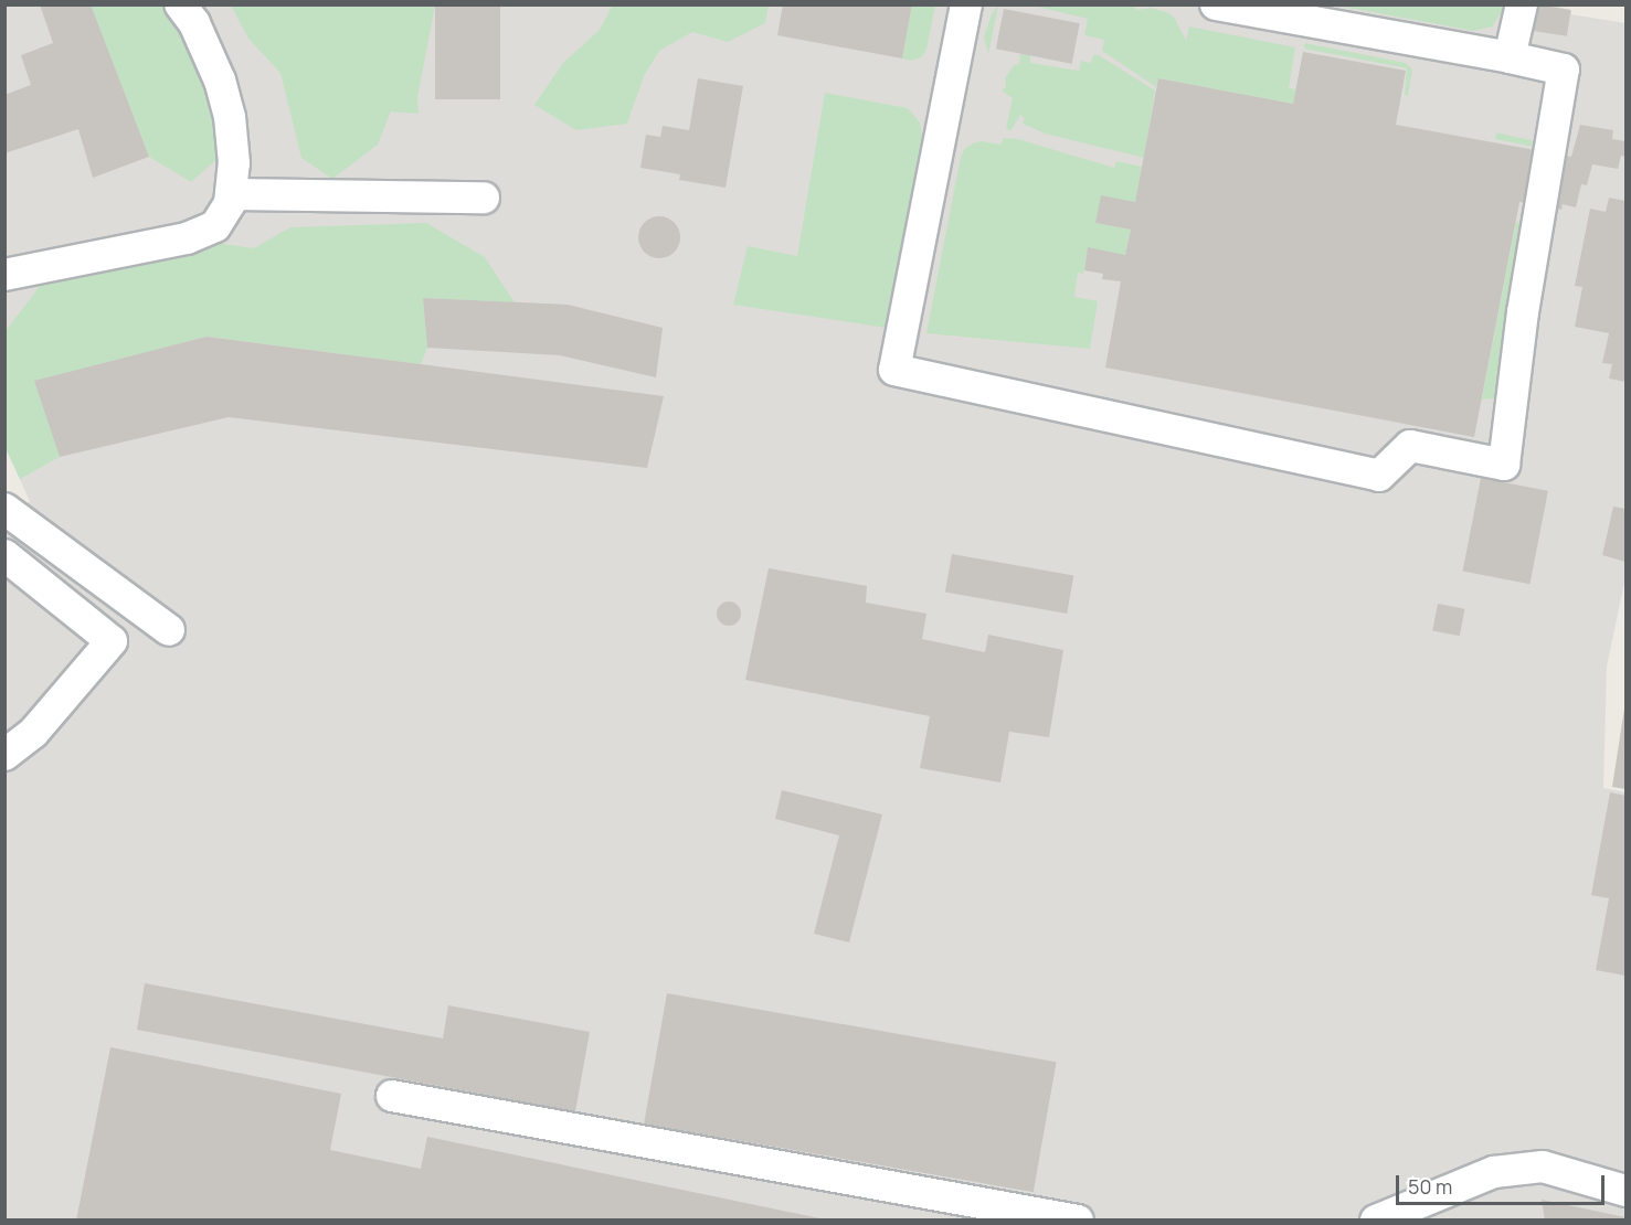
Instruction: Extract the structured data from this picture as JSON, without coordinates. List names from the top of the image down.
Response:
{
  "scale_bar": "50 m"
}
